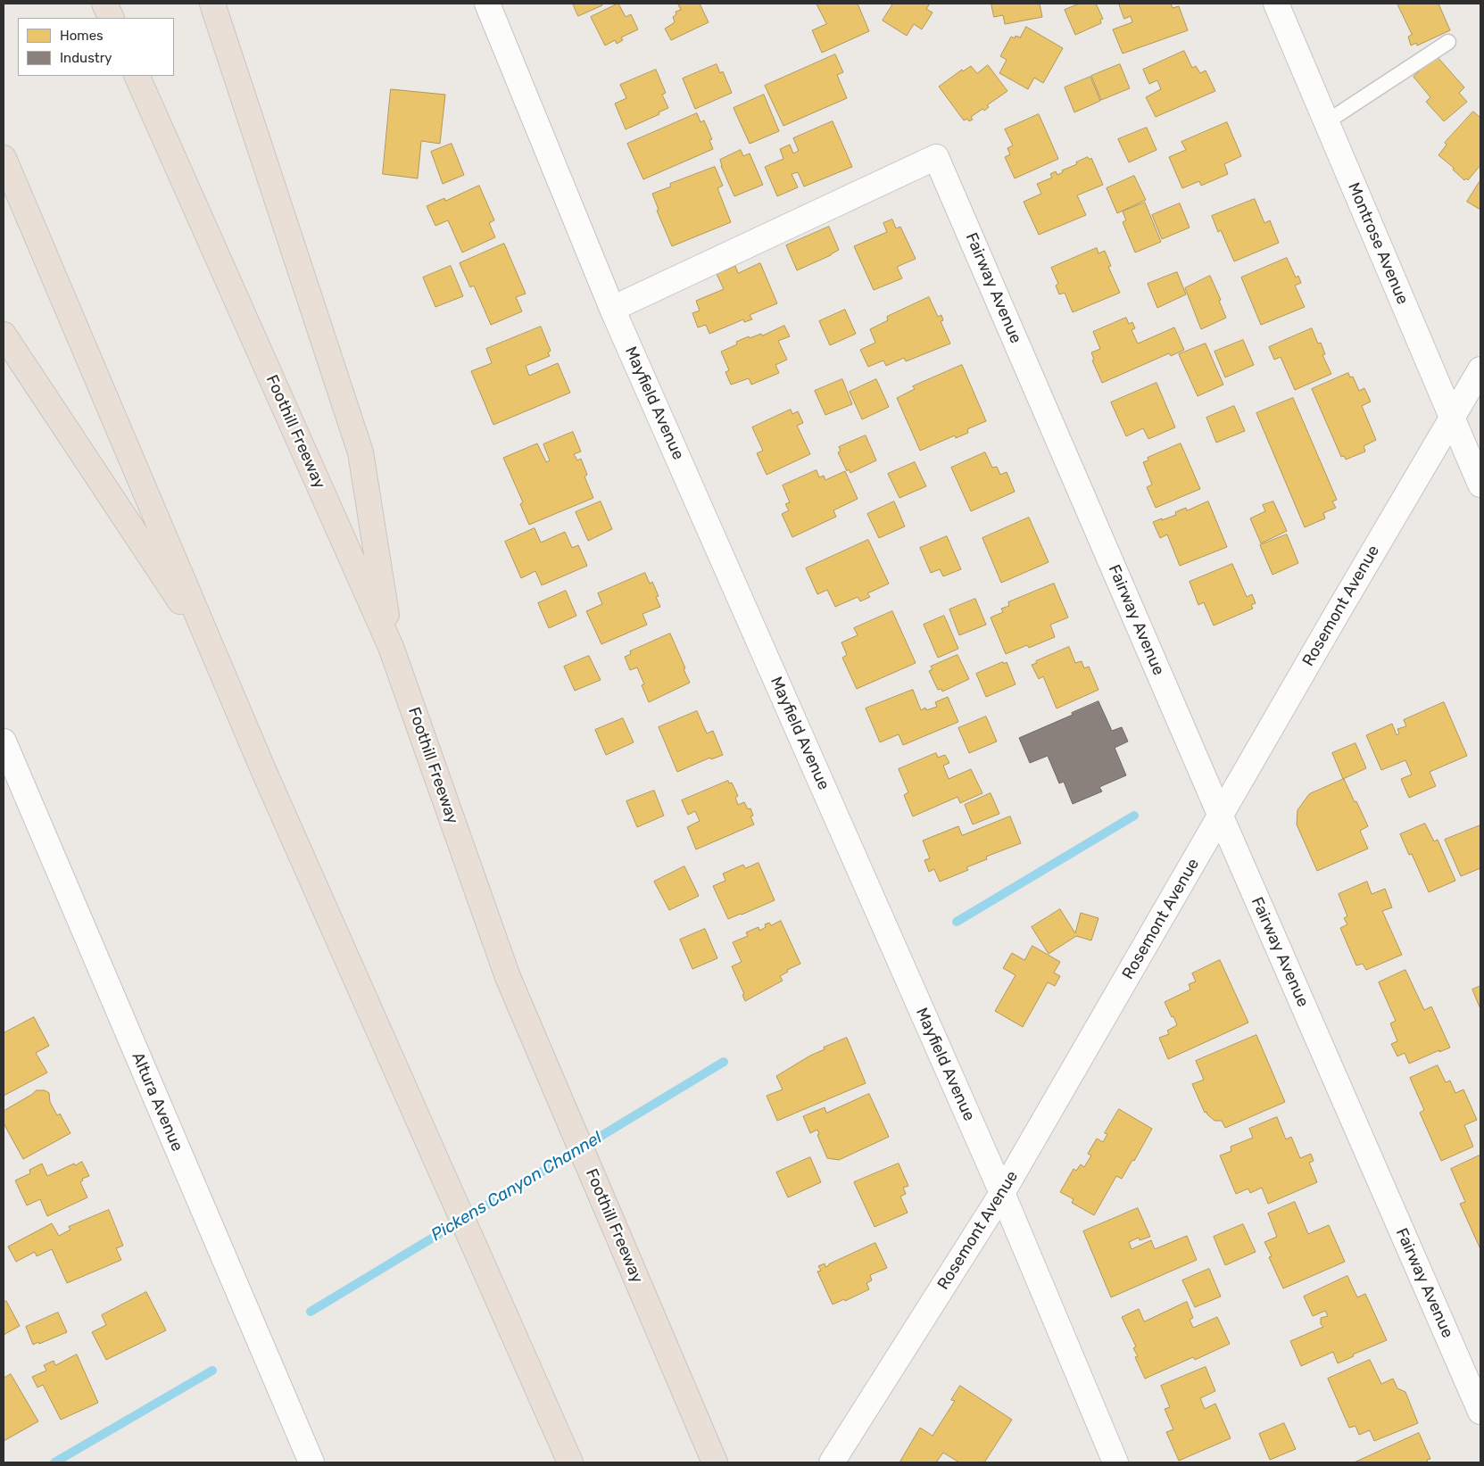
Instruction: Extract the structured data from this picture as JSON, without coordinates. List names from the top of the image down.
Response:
{
  "streets": {
    "highway": ["Foothill Freeway"],
    "street": [
      "Montrose Avenue",
      "Fairway Avenue",
      "Mayfield Avenue",
      "Rosemont Avenue",
      "Altura Avenue"
    ]
  },
  "crossings": [
    ["Montrose Avenue", "Rosemont Avenue"],
    ["Fairway Avenue", "Mayfield Avenue"],
    ["Fairway Avenue", "Rosemont Avenue"],
    ["Mayfield Avenue", "Rosemont Avenue"]
  ],
  "water": ["Pickens Canyon Channel"],
  "legend": ["Homes", "Industry"]
}
